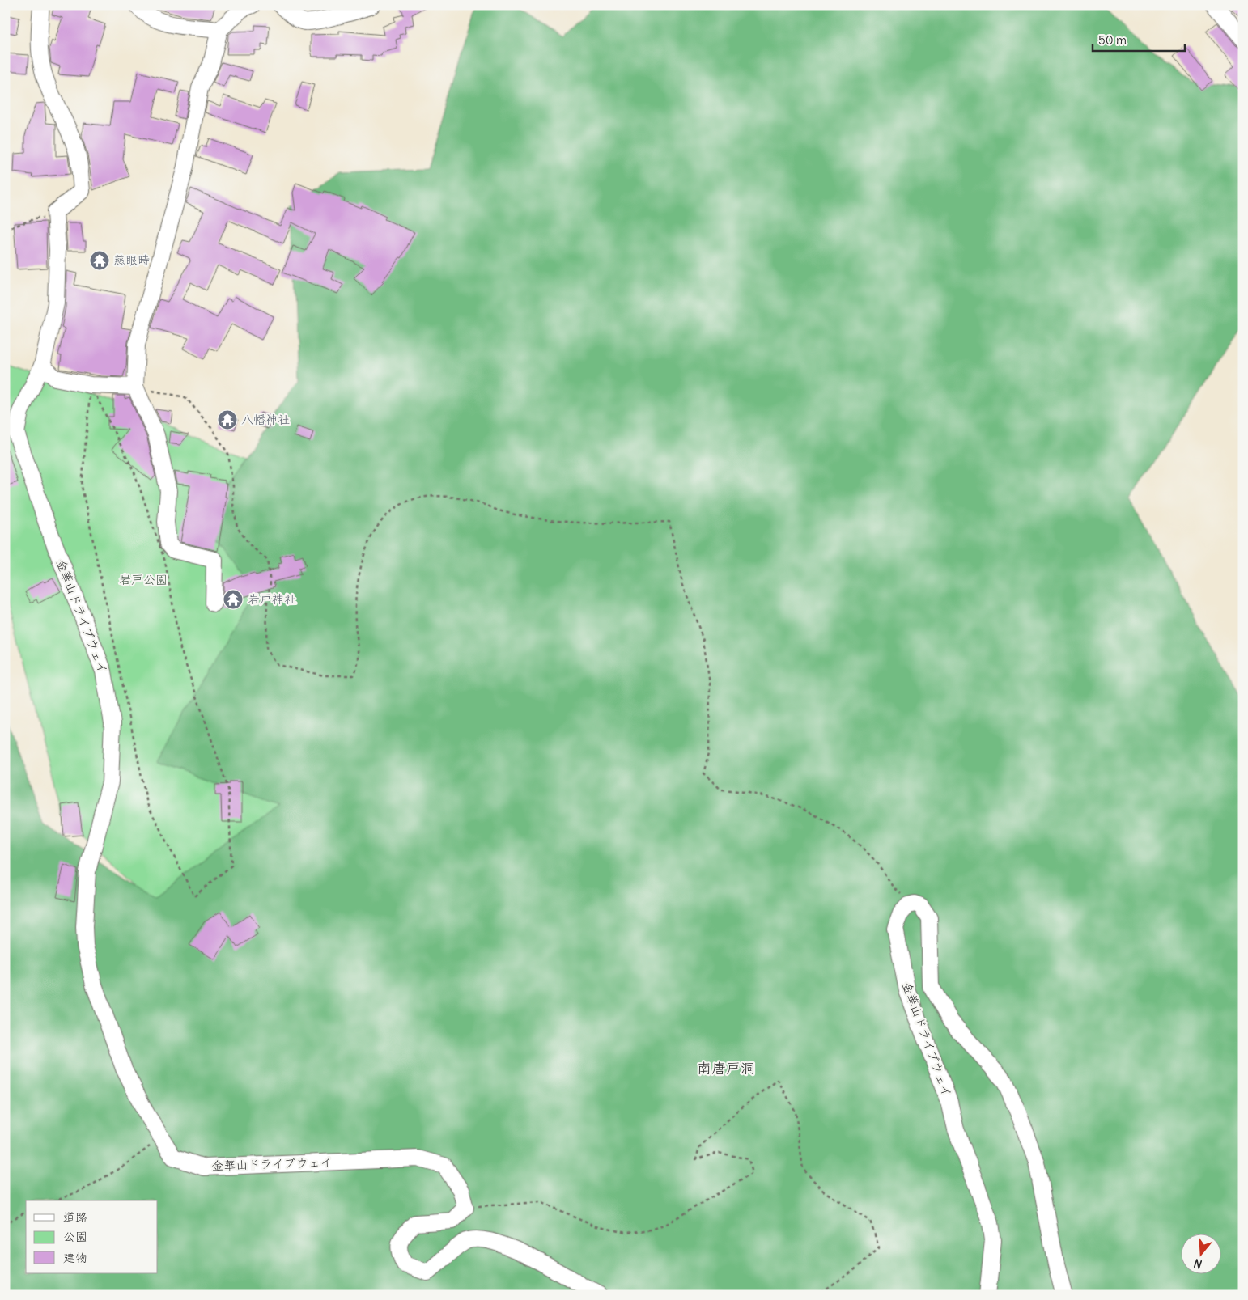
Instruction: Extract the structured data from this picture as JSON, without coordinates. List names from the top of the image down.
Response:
{
  "streets": {
    "street": ["金華山ドライブウェイ"]
  },
  "districts": ["南唐戸洞"],
  "parks": ["岩戸公園"],
  "places": {
    "temple": ["慈眼時", "八幡神社", "岩戸神社"]
  },
  "legend": ["道路", "公園", "建物"],
  "scale_bar": "50 m",
  "north": "bottom"
}
